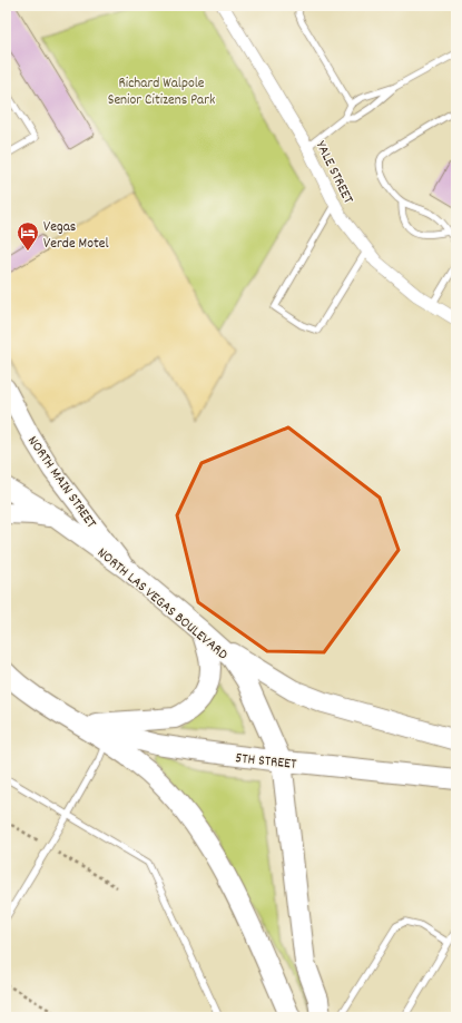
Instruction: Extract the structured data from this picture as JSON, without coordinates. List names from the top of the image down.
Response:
{
  "streets": {
    "main road": ["NORTH MAIN STREET", "NORTH LAS VEGAS BOULEVARD", "5TH STREET"],
    "street": ["YALE STREET"]
  },
  "crossings": [
    ["NORTH MAIN STREET", "NORTH LAS VEGAS BOULEVARD"],
    ["NORTH LAS VEGAS BOULEVARD", "5TH STREET"]
  ],
  "parks": ["Richard Walpole Senior Citizens Park"],
  "places": {
    "hotel": ["Vegas Verde Motel"]
  }
}
